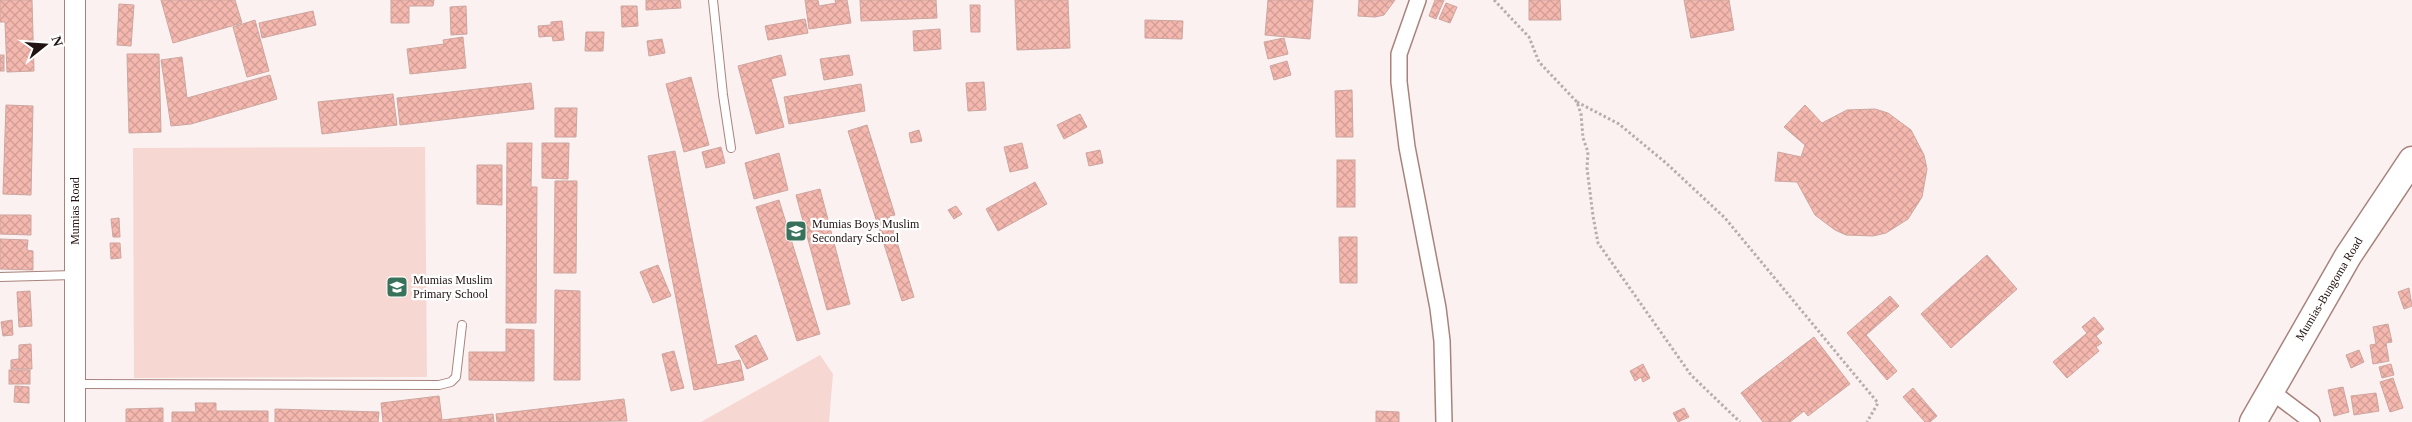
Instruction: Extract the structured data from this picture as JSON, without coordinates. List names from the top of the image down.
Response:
{
  "streets": {
    "highway": ["Mumias-Bungoma Road"],
    "street": ["Mumias Road"]
  },
  "places": {
    "school or university": ["Mumias Boys Muslim Secondary School", "Mumias Muslim Primary School"]
  },
  "north": "right"
}
